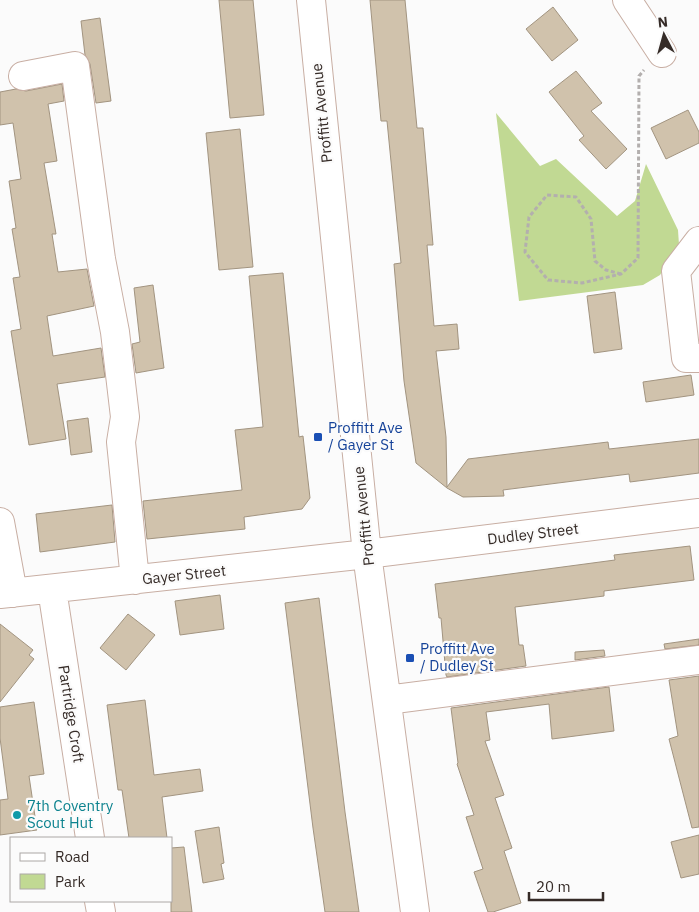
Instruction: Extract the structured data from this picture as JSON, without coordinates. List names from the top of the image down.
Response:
{
  "streets": {
    "street": [
      "Proffitt Avenue",
      "Dudley Street",
      "Gayer Street",
      "Partridge Croft"
    ]
  },
  "crossings": [
    ["Proffitt Avenue", "Dudley Street"],
    ["Proffitt Avenue", "Gayer Street"],
    ["Dudley Street", "Gayer Street"],
    ["Gayer Street", "Partridge Croft"]
  ],
  "places": {
    "transit": ["Proffitt Ave / Gayer St", "Proffitt Ave / Dudley St"],
    "other": ["7th Coventry Scout Hut"]
  },
  "legend": ["Road", "Park"],
  "scale_bar": "20 m",
  "north": "top"
}
